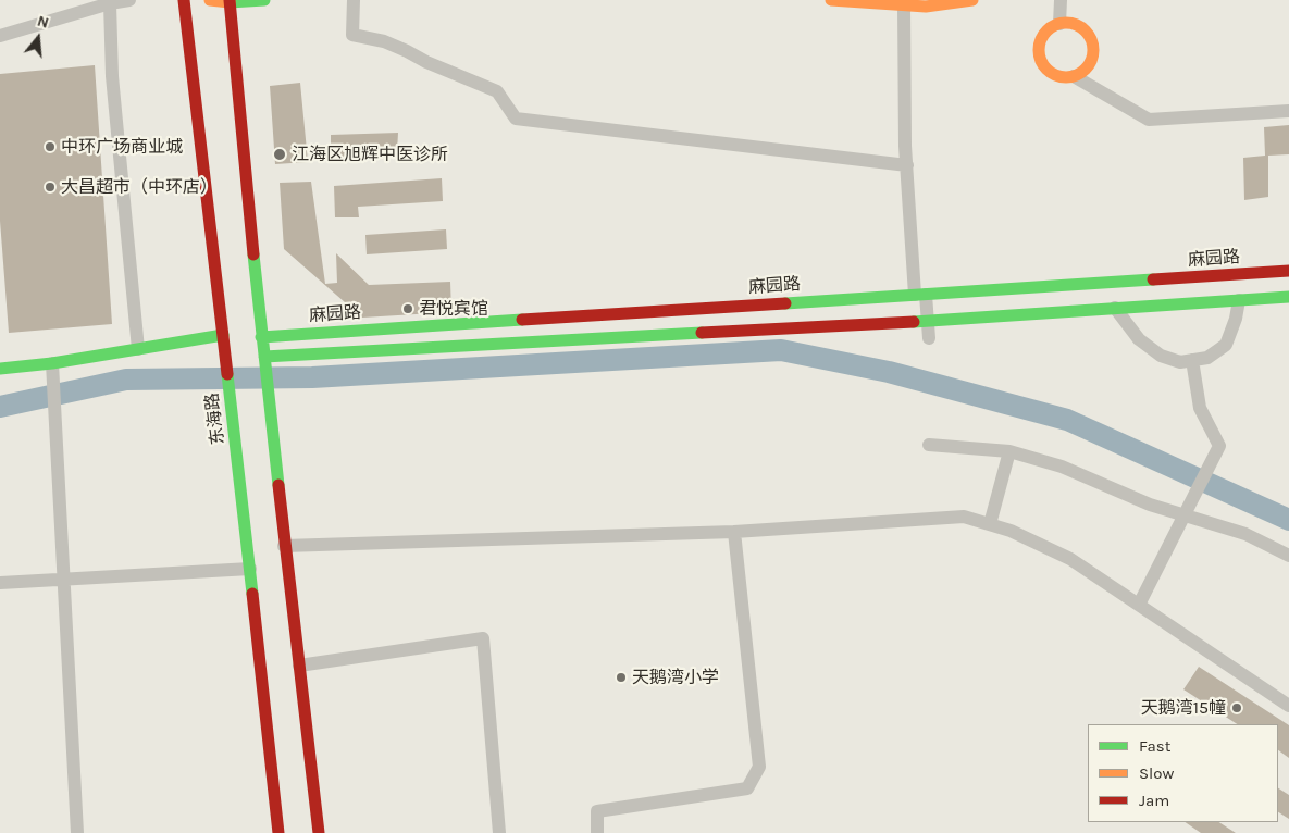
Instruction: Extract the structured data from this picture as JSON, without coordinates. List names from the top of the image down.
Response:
{
  "streets": {
    "street": ["麻园路", "东海路"]
  },
  "places": [
    "中环广场商业城",
    "江海区旭辉中医诊所",
    "大昌超市（中环店）",
    "君悦宾馆",
    "天鹅湾小学",
    "天鹅湾15幢"
  ],
  "legend": ["Fast", "Slow", "Jam"],
  "north": "top"
}
